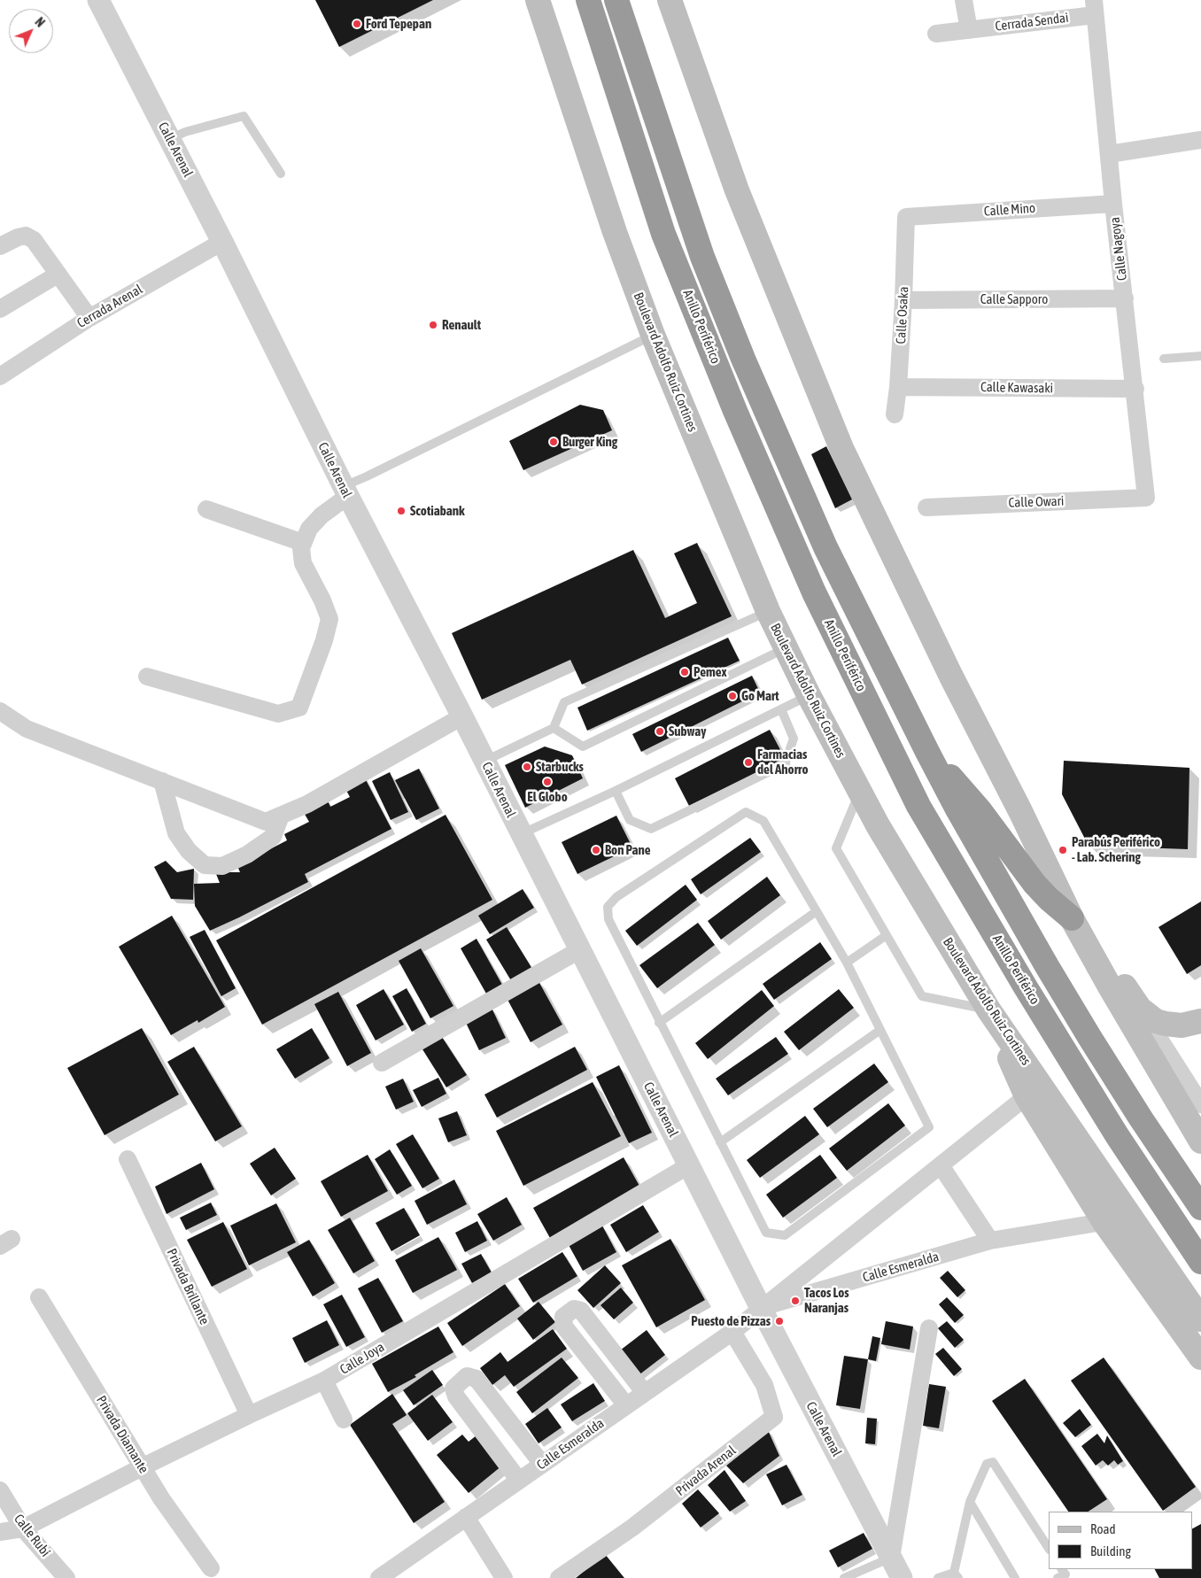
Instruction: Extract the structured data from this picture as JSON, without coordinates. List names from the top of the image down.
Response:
{
  "streets": {
    "highway": ["Anillo Periférico"],
    "main road": ["Boulevard Adolfo Ruiz Cortines"],
    "street": [
      "Cerrada Sendai",
      "Calle Arenal",
      "Calle Mino",
      "Calle Nagoya",
      "Calle Sapporo",
      "Cerrada Arenal",
      "Calle Osaka",
      "Calle Kawasaki",
      "Calle Owari",
      "Calle Esmeralda",
      "Privada Brillante",
      "Calle Joya",
      "Privada Diamante",
      "Privada Arenal",
      "Calle Rubí"
    ]
  },
  "crossings": [
    ["Cerrada Sendai", "Calle Nagoya"],
    ["Calle Arenal", "Cerrada Arenal"],
    ["Calle Arenal", "Calle Esmeralda"],
    ["Calle Arenal", "Calle Joya"],
    ["Calle Mino", "Calle Nagoya"],
    ["Calle Mino", "Calle Osaka"],
    ["Calle Nagoya", "Calle Sapporo"],
    ["Calle Nagoya", "Calle Kawasaki"],
    ["Calle Nagoya", "Calle Owari"],
    ["Calle Sapporo", "Calle Osaka"],
    ["Calle Osaka", "Calle Kawasaki"],
    ["Boulevard Adolfo Ruiz Cortines", "Calle Esmeralda"],
    ["Calle Esmeralda", "Privada Arenal"],
    ["Privada Brillante", "Calle Joya"],
    ["Calle Joya", "Privada Diamante"],
    ["Calle Joya", "Calle Rubí"]
  ],
  "places": [
    "Ford Tepepan",
    "Renault",
    "Burger King",
    "Scotiabank",
    "Pemex",
    "Go Mart",
    "Subway",
    "Farmacias del Ahorro",
    "Starbucks",
    "El Globo",
    "Bon Pane",
    "Parabús Periférico - Lab. Schering",
    "Tacos Los Naranjas",
    "Puesto de Pizzas"
  ],
  "legend": ["Road", "Building"],
  "north": "top right"
}
